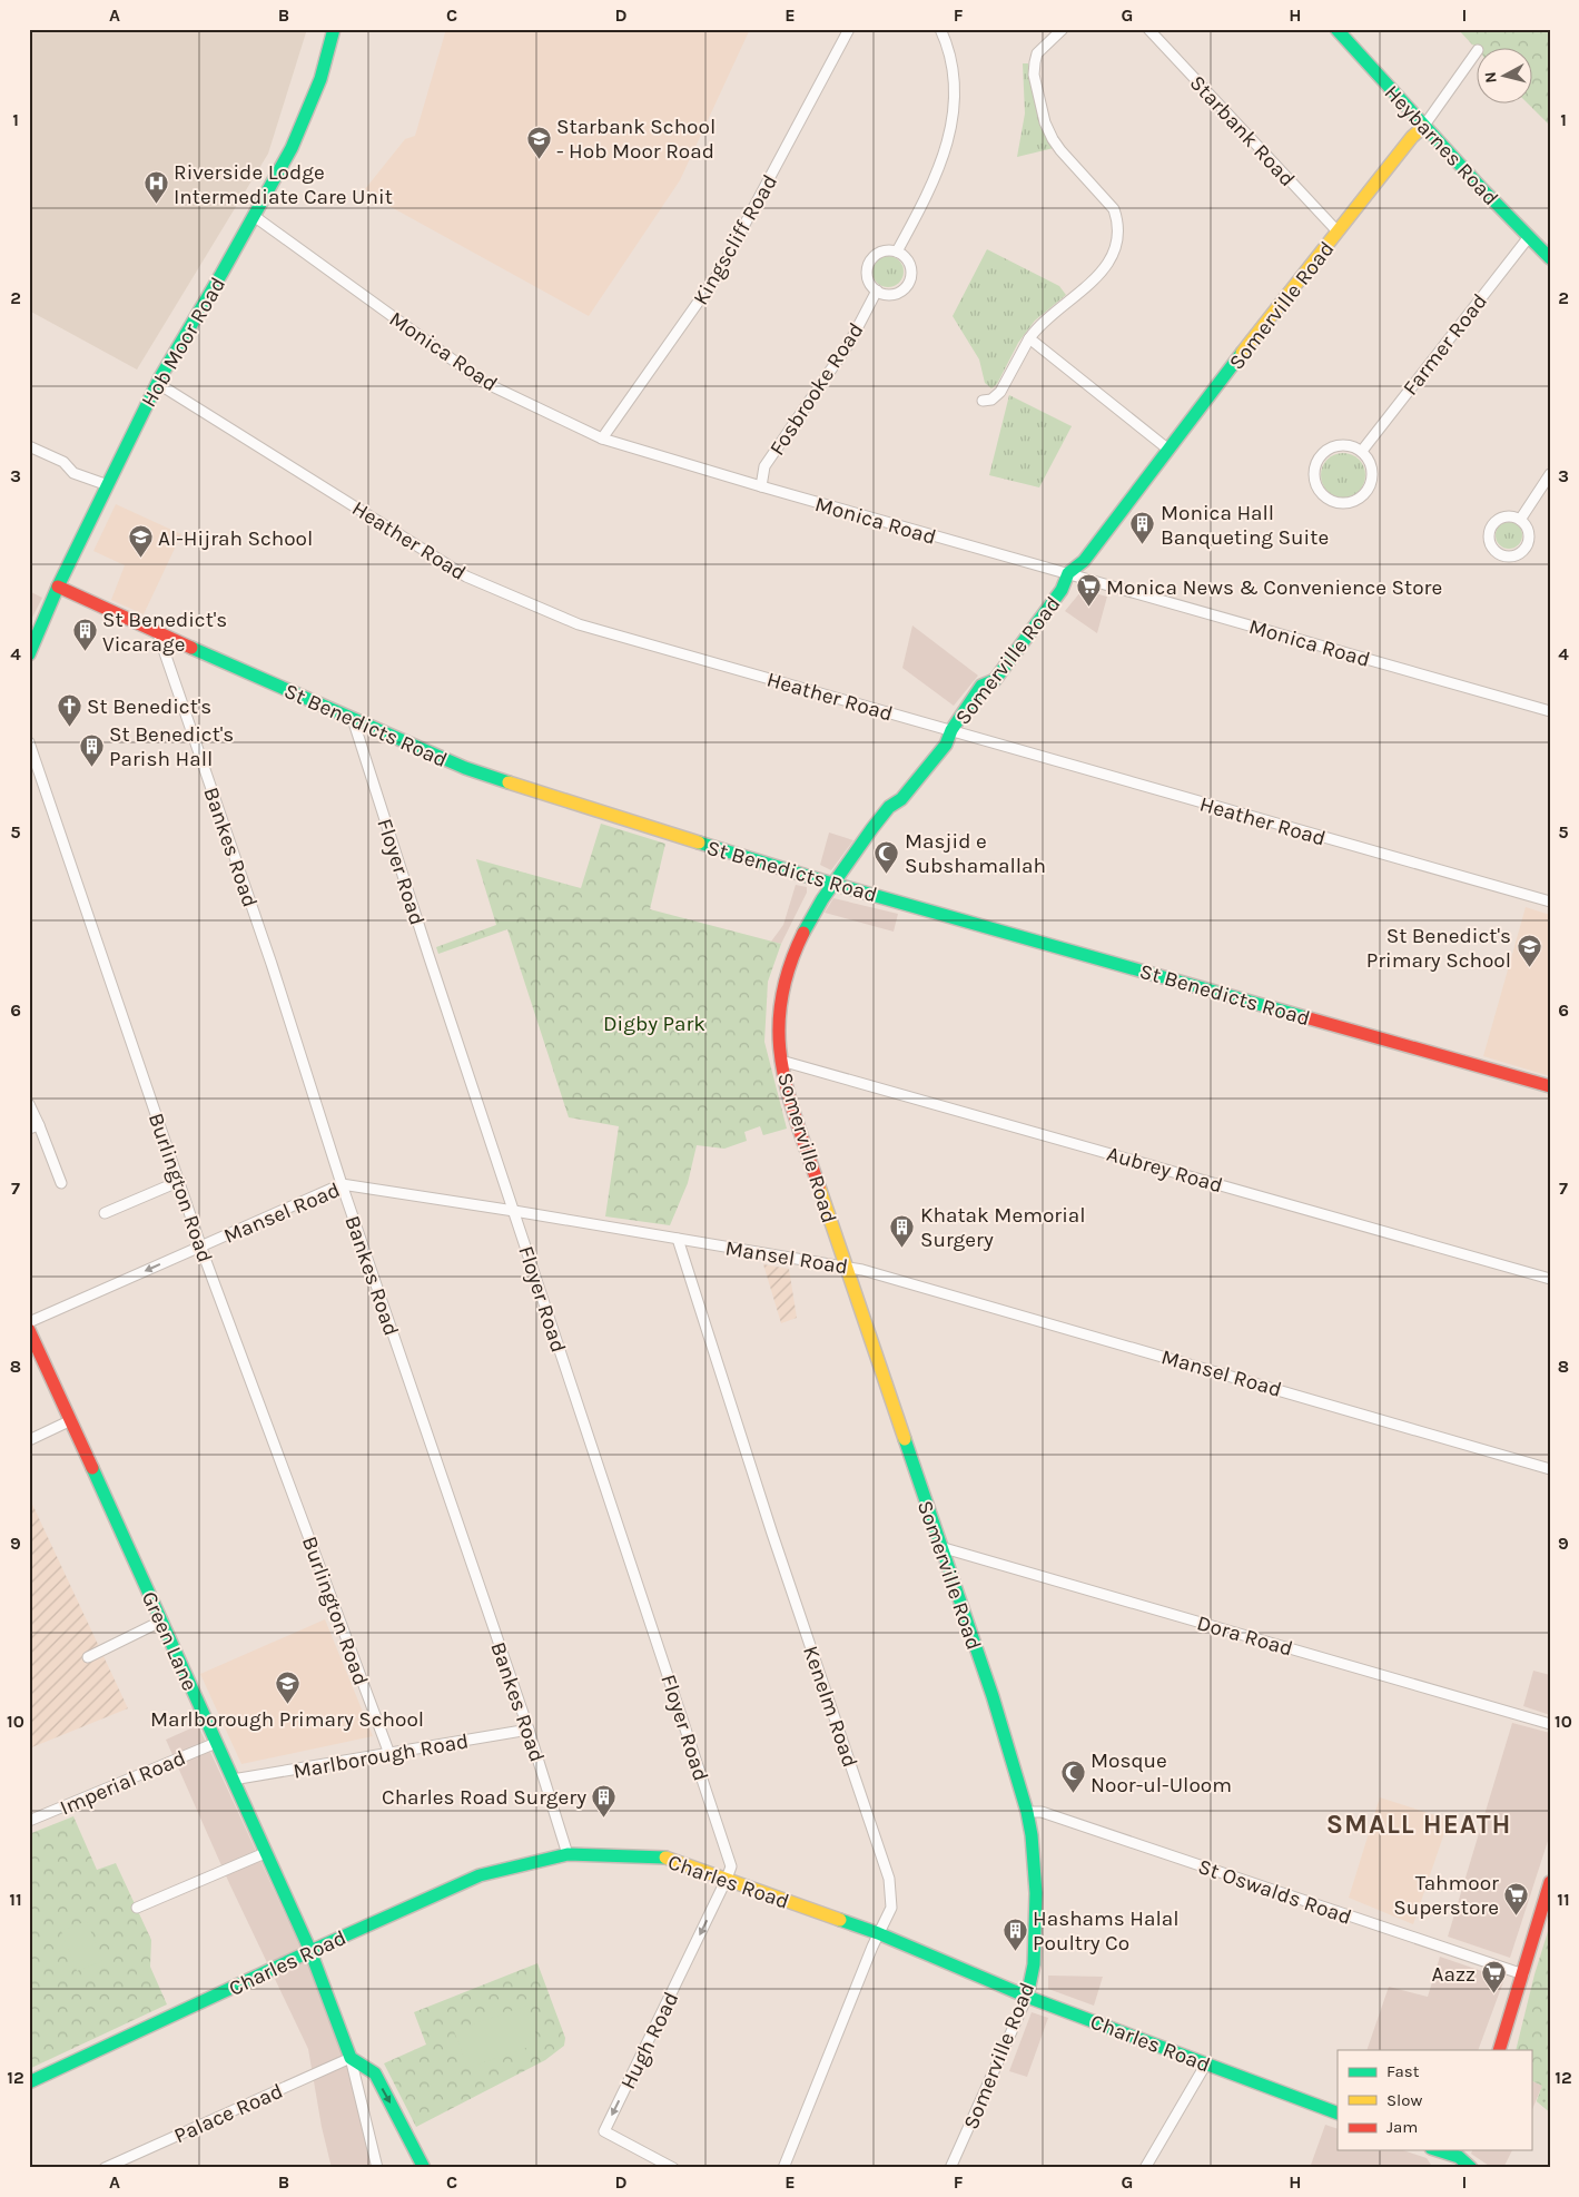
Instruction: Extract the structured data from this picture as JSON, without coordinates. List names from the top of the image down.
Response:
{
  "streets": {
    "street": [
      "Starbank Road",
      "Heybarnes Road",
      "Kingscliff Road",
      "Somerville Road",
      "Hob Moor Road",
      "Farmer Road",
      "Monica Road",
      "Fosbrooke Road",
      "Heather Road",
      "St Benedicts Road",
      "Bankes Road",
      "Floyer Road",
      "Aubrey Road",
      "Burlington Road",
      "Mansel Road",
      "Dora Road",
      "Green Lane",
      "Kenelm Road",
      "Marlborough Road",
      "Imperial Road",
      "Charles Road",
      "St Oswalds Road",
      "Hugh Road",
      "Palace Road"
    ]
  },
  "crossings": [
    ["Starbank Road", "Somerville Road"],
    ["Heybarnes Road", "Somerville Road"],
    ["Heybarnes Road", "Farmer Road"],
    ["Kingscliff Road", "Monica Road"],
    ["Somerville Road", "Monica Road"],
    ["Somerville Road", "Heather Road"],
    ["Somerville Road", "St Benedicts Road"],
    ["Somerville Road", "Aubrey Road"],
    ["Somerville Road", "Mansel Road"],
    ["Somerville Road", "Dora Road"],
    ["Somerville Road", "Charles Road"],
    ["Somerville Road", "St Oswalds Road"],
    ["Hob Moor Road", "Monica Road"],
    ["Hob Moor Road", "Heather Road"],
    ["Hob Moor Road", "St Benedicts Road"],
    ["Monica Road", "Fosbrooke Road"],
    ["St Benedicts Road", "Bankes Road"],
    ["St Benedicts Road", "Floyer Road"],
    ["Bankes Road", "Mansel Road"],
    ["Bankes Road", "Marlborough Road"],
    ["Bankes Road", "Charles Road"],
    ["Floyer Road", "Mansel Road"],
    ["Floyer Road", "Charles Road"],
    ["Floyer Road", "Hugh Road"],
    ["Burlington Road", "Mansel Road"],
    ["Burlington Road", "Marlborough Road"],
    ["Mansel Road", "Kenelm Road"],
    ["Green Lane", "Marlborough Road"],
    ["Green Lane", "Imperial Road"],
    ["Green Lane", "Charles Road"],
    ["Green Lane", "Palace Road"],
    ["Kenelm Road", "Charles Road"],
    ["Charles Road", "Hugh Road"]
  ],
  "one_way": ["Hugh Road"],
  "districts": ["SMALL HEATH"],
  "parks": ["Digby Park"],
  "places": {
    "school or university": [
      "Starbank School - Hob Moor Road",
      "Al-Hijrah School",
      "St Benedict's Primary School",
      "Marlborough Primary School"
    ],
    "hospital": ["Riverside Lodge Intermediate Care Unit"],
    "building": [
      "Monica Hall Banqueting Suite",
      "St Benedict's Vicarage",
      "St Benedict's Parish Hall",
      "Khatak Memorial Surgery",
      "Charles Road Surgery",
      "Hashams Halal Poultry Co"
    ],
    "supermarket": ["Monica News & Convenience Store", "Tahmoor Superstore", "Aazz"],
    "church": ["St Benedict's"],
    "mosque": ["Masjid e Subshamallah", "Mosque Noor-ul-Uloom"]
  },
  "legend": ["Fast", "Slow", "Jam"],
  "north": "left",
  "grid": {
    "columns": [
      "A",
      "B",
      "C",
      "D",
      "E",
      "F",
      "G",
      "H",
      "I"
    ],
    "rows": [
      "1",
      "2",
      "3",
      "4",
      "5",
      "6",
      "7",
      "8",
      "9",
      "10",
      "11",
      "12"
    ]
  }
}
